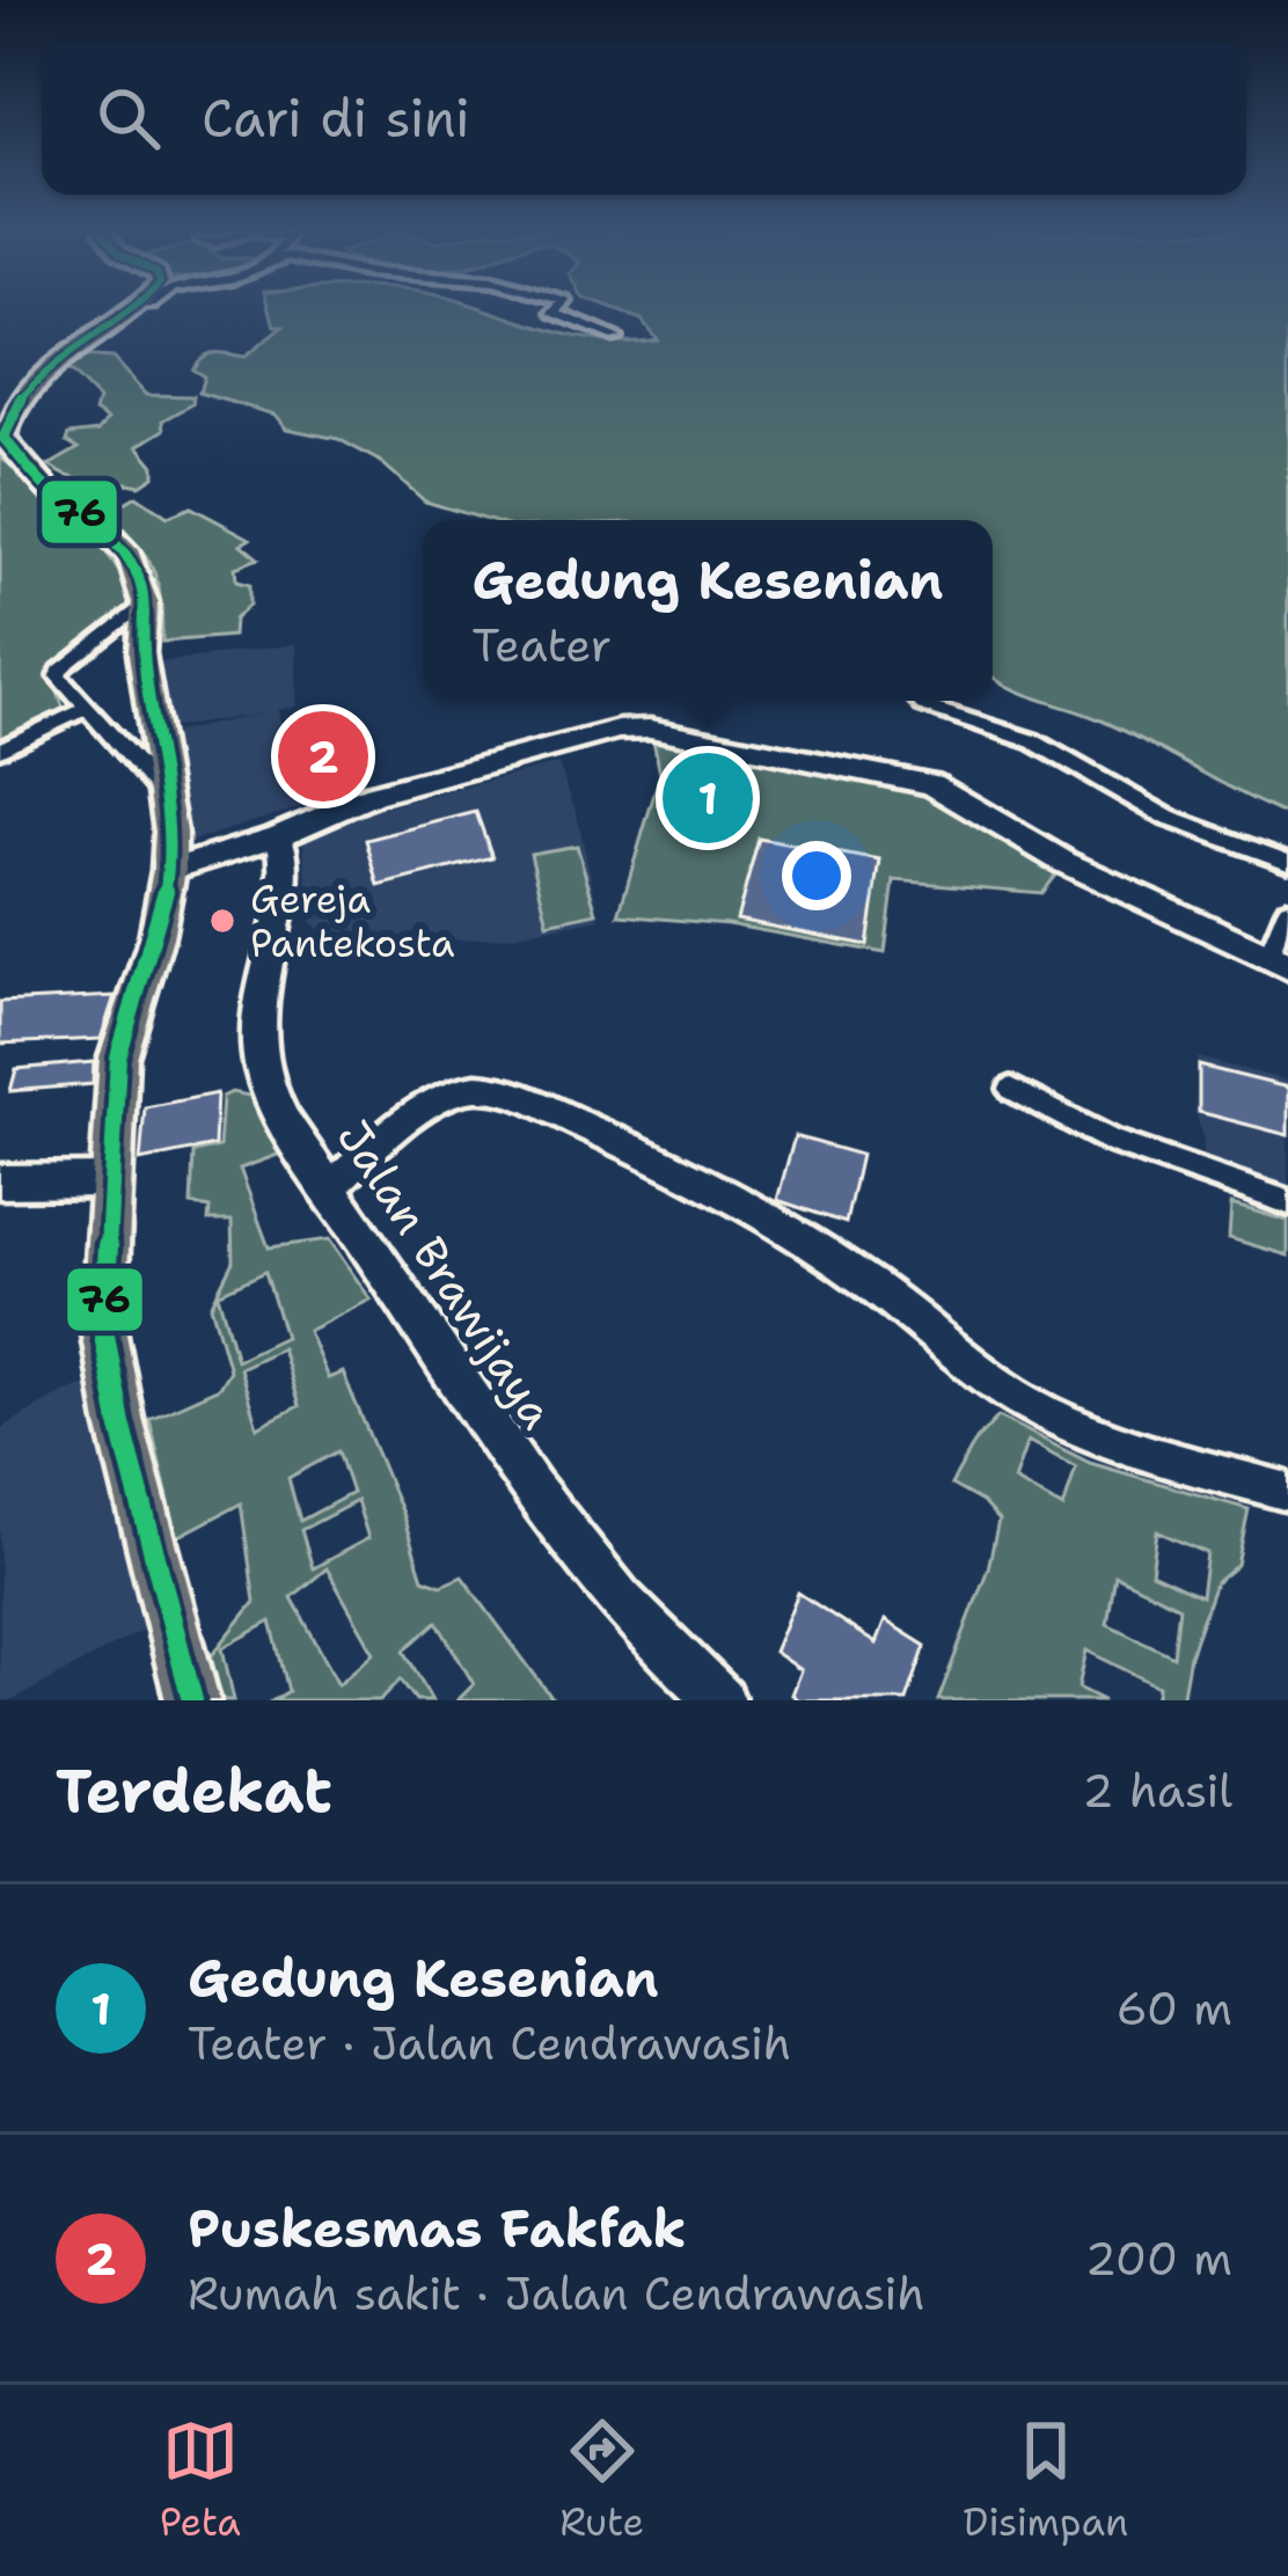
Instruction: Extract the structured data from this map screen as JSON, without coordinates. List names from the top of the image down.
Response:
{
  "streets": {
    "main road": ["Jalan Brawijaya"]
  },
  "places": ["Gereja Pantekosta"],
  "lines": ["transit line 76"],
  "page": {
    "search": "Cari di sini",
    "popup": ["Gedung Kesenian", "Teater"],
    "pins": ["2", "1"],
    "heading": ["Terdekat", "2 hasil"],
    "list": [
      {
        "mark": "1",
        "name": "Gedung Kesenian",
        "note": "Teater · Jalan Cendrawasih",
        "value": "60 m"
      },
      {
        "mark": "2",
        "name": "Puskesmas Fakfak",
        "note": "Rumah sakit · Jalan Cendrawasih",
        "value": "200 m"
      }
    ],
    "nav": ["Peta", "Rute", "Disimpan"]
  }
}
